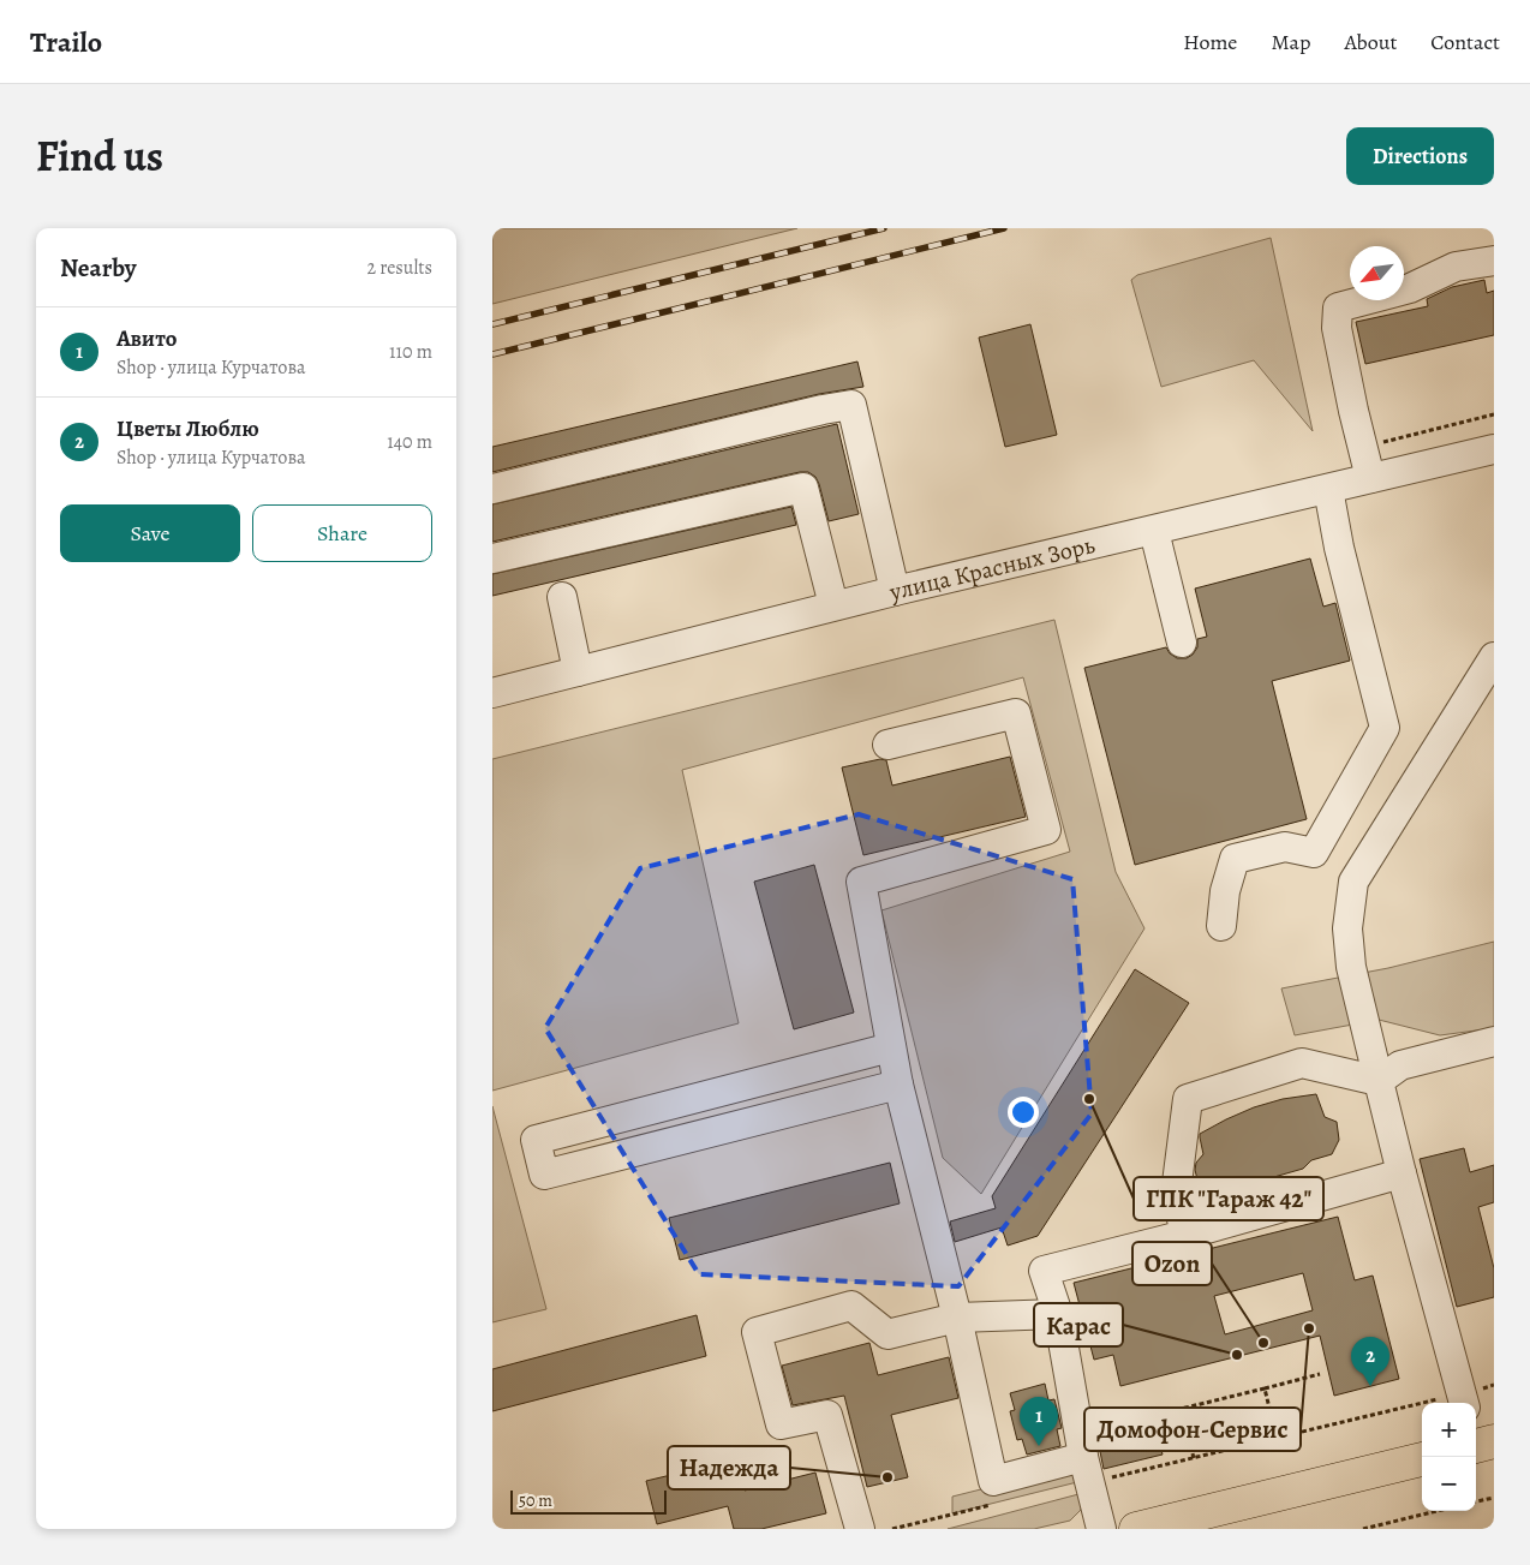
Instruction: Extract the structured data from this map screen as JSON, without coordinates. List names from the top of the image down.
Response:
{
  "streets": {
    "street": ["улица Красных Зорь"]
  },
  "places": [
    "ГПК \"Гараж 42\"",
    "Домофон-Сервис",
    "Ozon",
    "Карас",
    "Надежда"
  ],
  "scale_bar": "50 m",
  "north": "bottom left",
  "page": {
    "header": "Trailo",
    "nav": [
      "Home",
      "Map",
      "About",
      "Contact"
    ],
    "title": "Find us",
    "buttons": [
      "Directions",
      ["Save", "Share"]
    ],
    "heading": ["Nearby", "2 results"],
    "list": [
      {
        "mark": "1",
        "name": "Авито",
        "note": "Shop · улица Курчатова",
        "value": "110 m"
      },
      {
        "mark": "2",
        "name": "Цветы Люблю",
        "note": "Shop · улица Курчатова",
        "value": "140 m"
      }
    ],
    "pins": ["2", "1"],
    "map_buttons": ["+", "−"],
    "scale": "50 m"
  }
}
